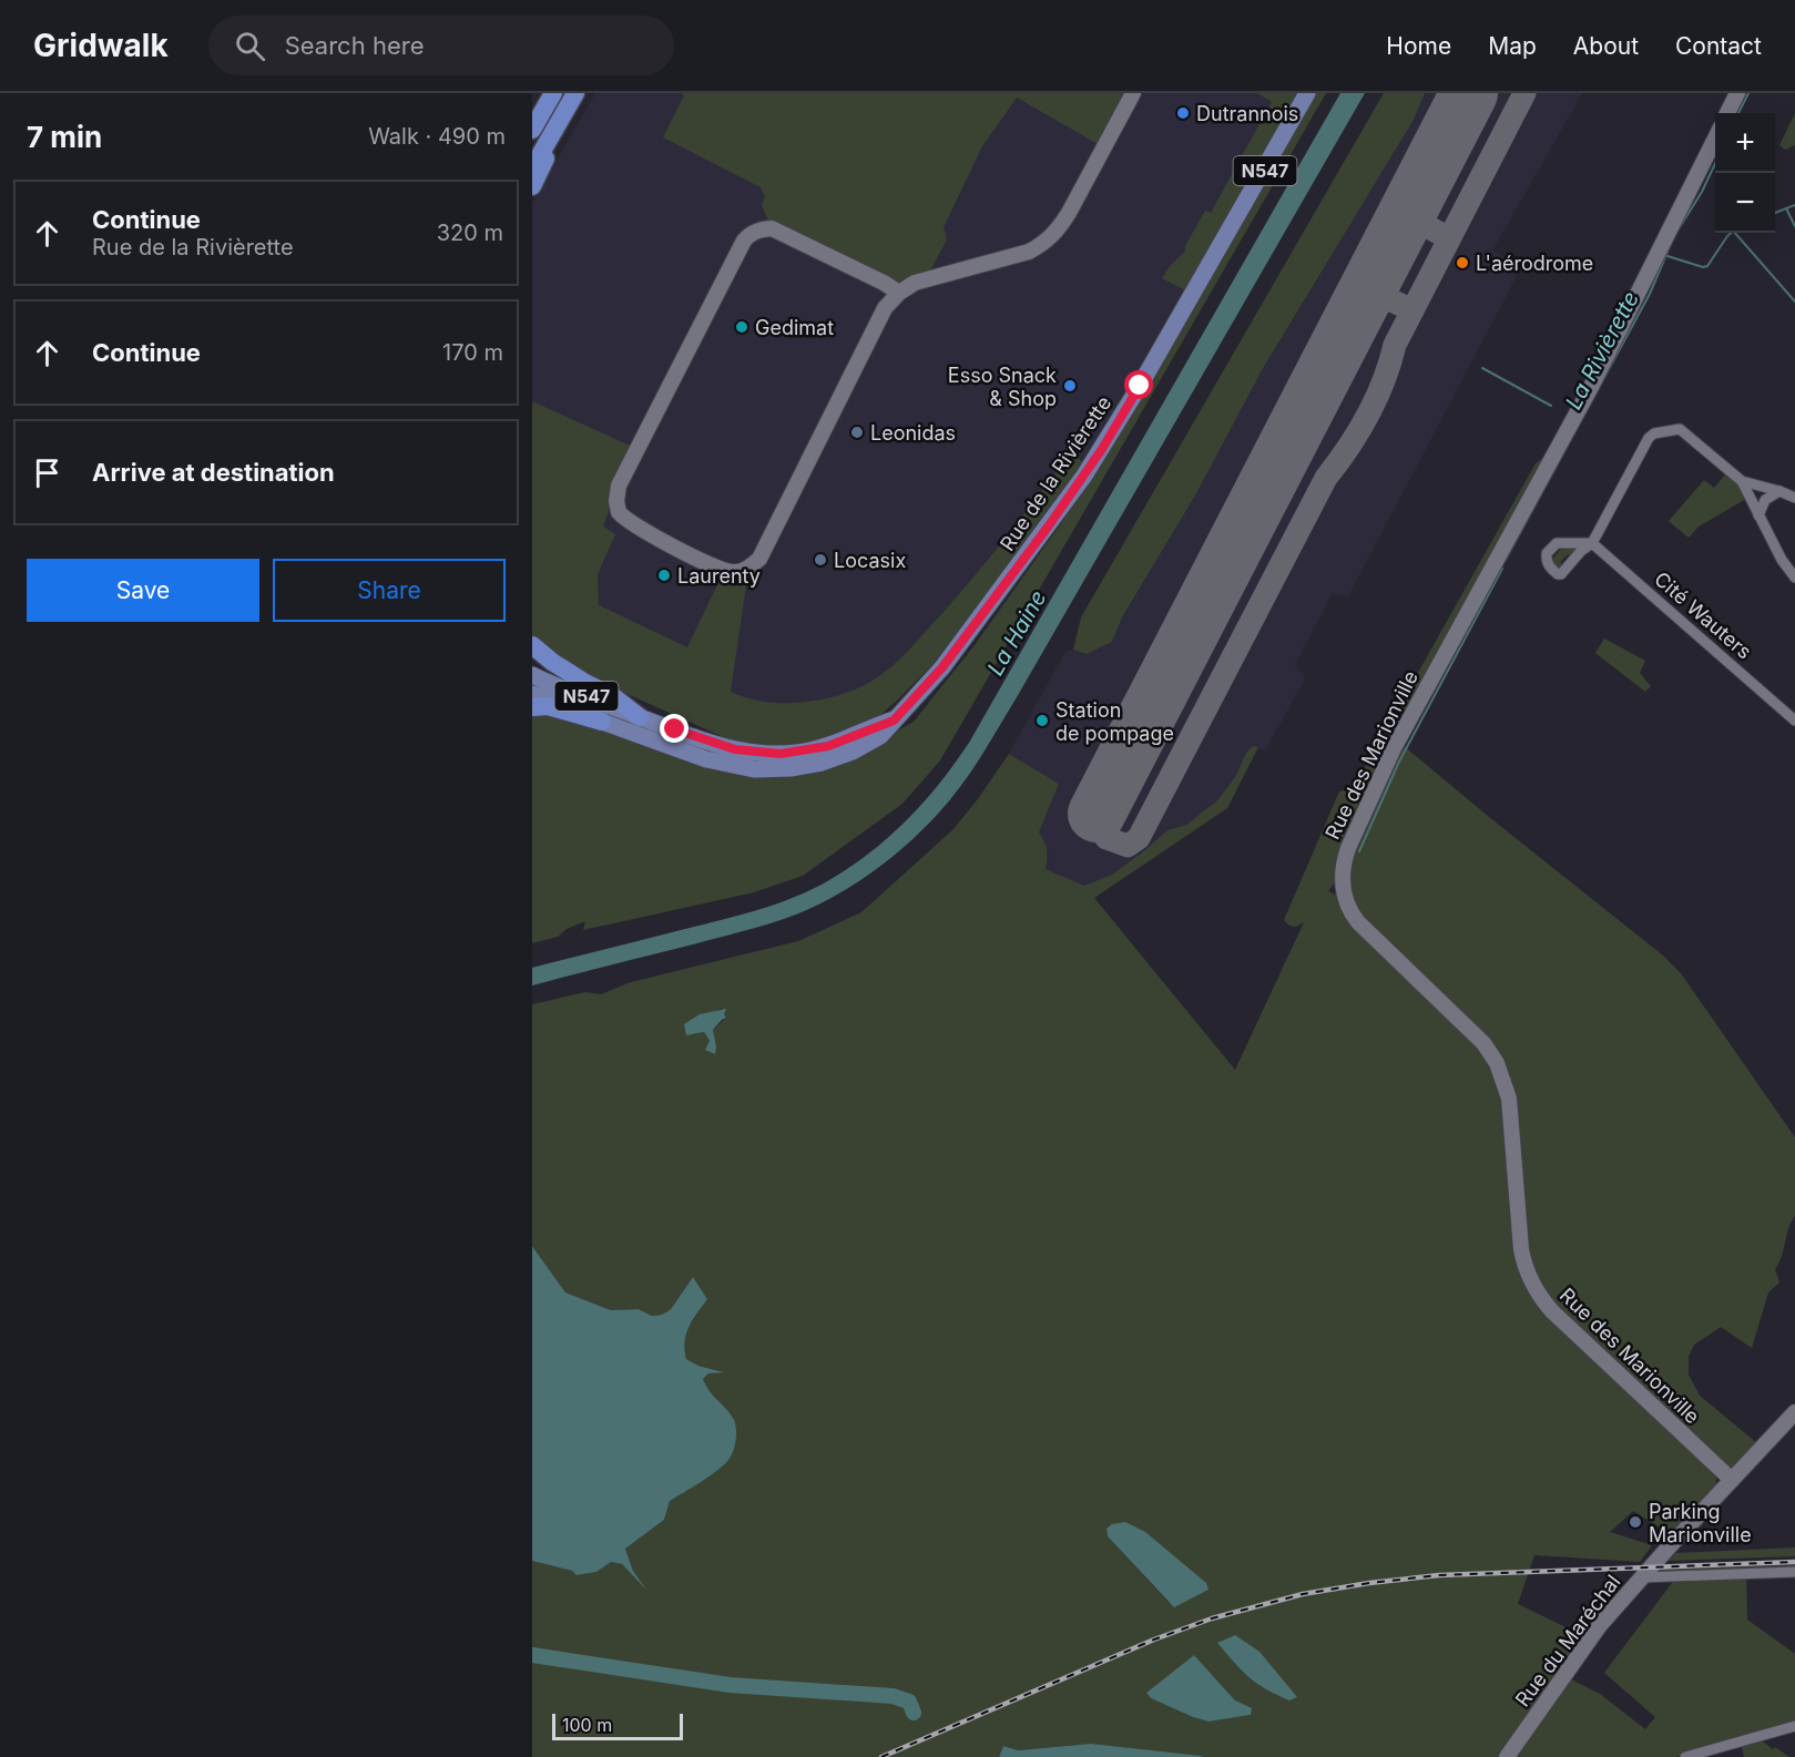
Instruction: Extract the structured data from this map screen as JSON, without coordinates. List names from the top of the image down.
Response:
{
  "streets": {
    "main road": ["N547", "Rue de la Rivièrette"],
    "street": ["Cité Wauters", "Rue des Marionville", "Rue du Maréchal"]
  },
  "crossings": [
    ["N547", "Rue de la Rivièrette"]
  ],
  "water": ["La Rivièrette", "La Haine"],
  "places": [
    "Dutrannois",
    "L'aérodrome",
    "Gedimat",
    "Esso Snack & Shop",
    "Leonidas",
    "Locasix",
    "Laurenty",
    "Station de pompage",
    "Parking Marionville"
  ],
  "scale_bar": "100 m",
  "page": {
    "header": "Gridwalk",
    "search": "Search here",
    "nav": [
      "Home",
      "Map",
      "About",
      "Contact"
    ],
    "heading": ["7 min", "Walk · 490 m"],
    "map_buttons": ["+", "−"],
    "list": [
      ["Continue", "Rue de la Rivièrette", "320 m"],
      ["Continue", "170 m"],
      "Arrive at destination"
    ],
    "buttons": ["Save", "Share"],
    "scale": "100 m"
  }
}
